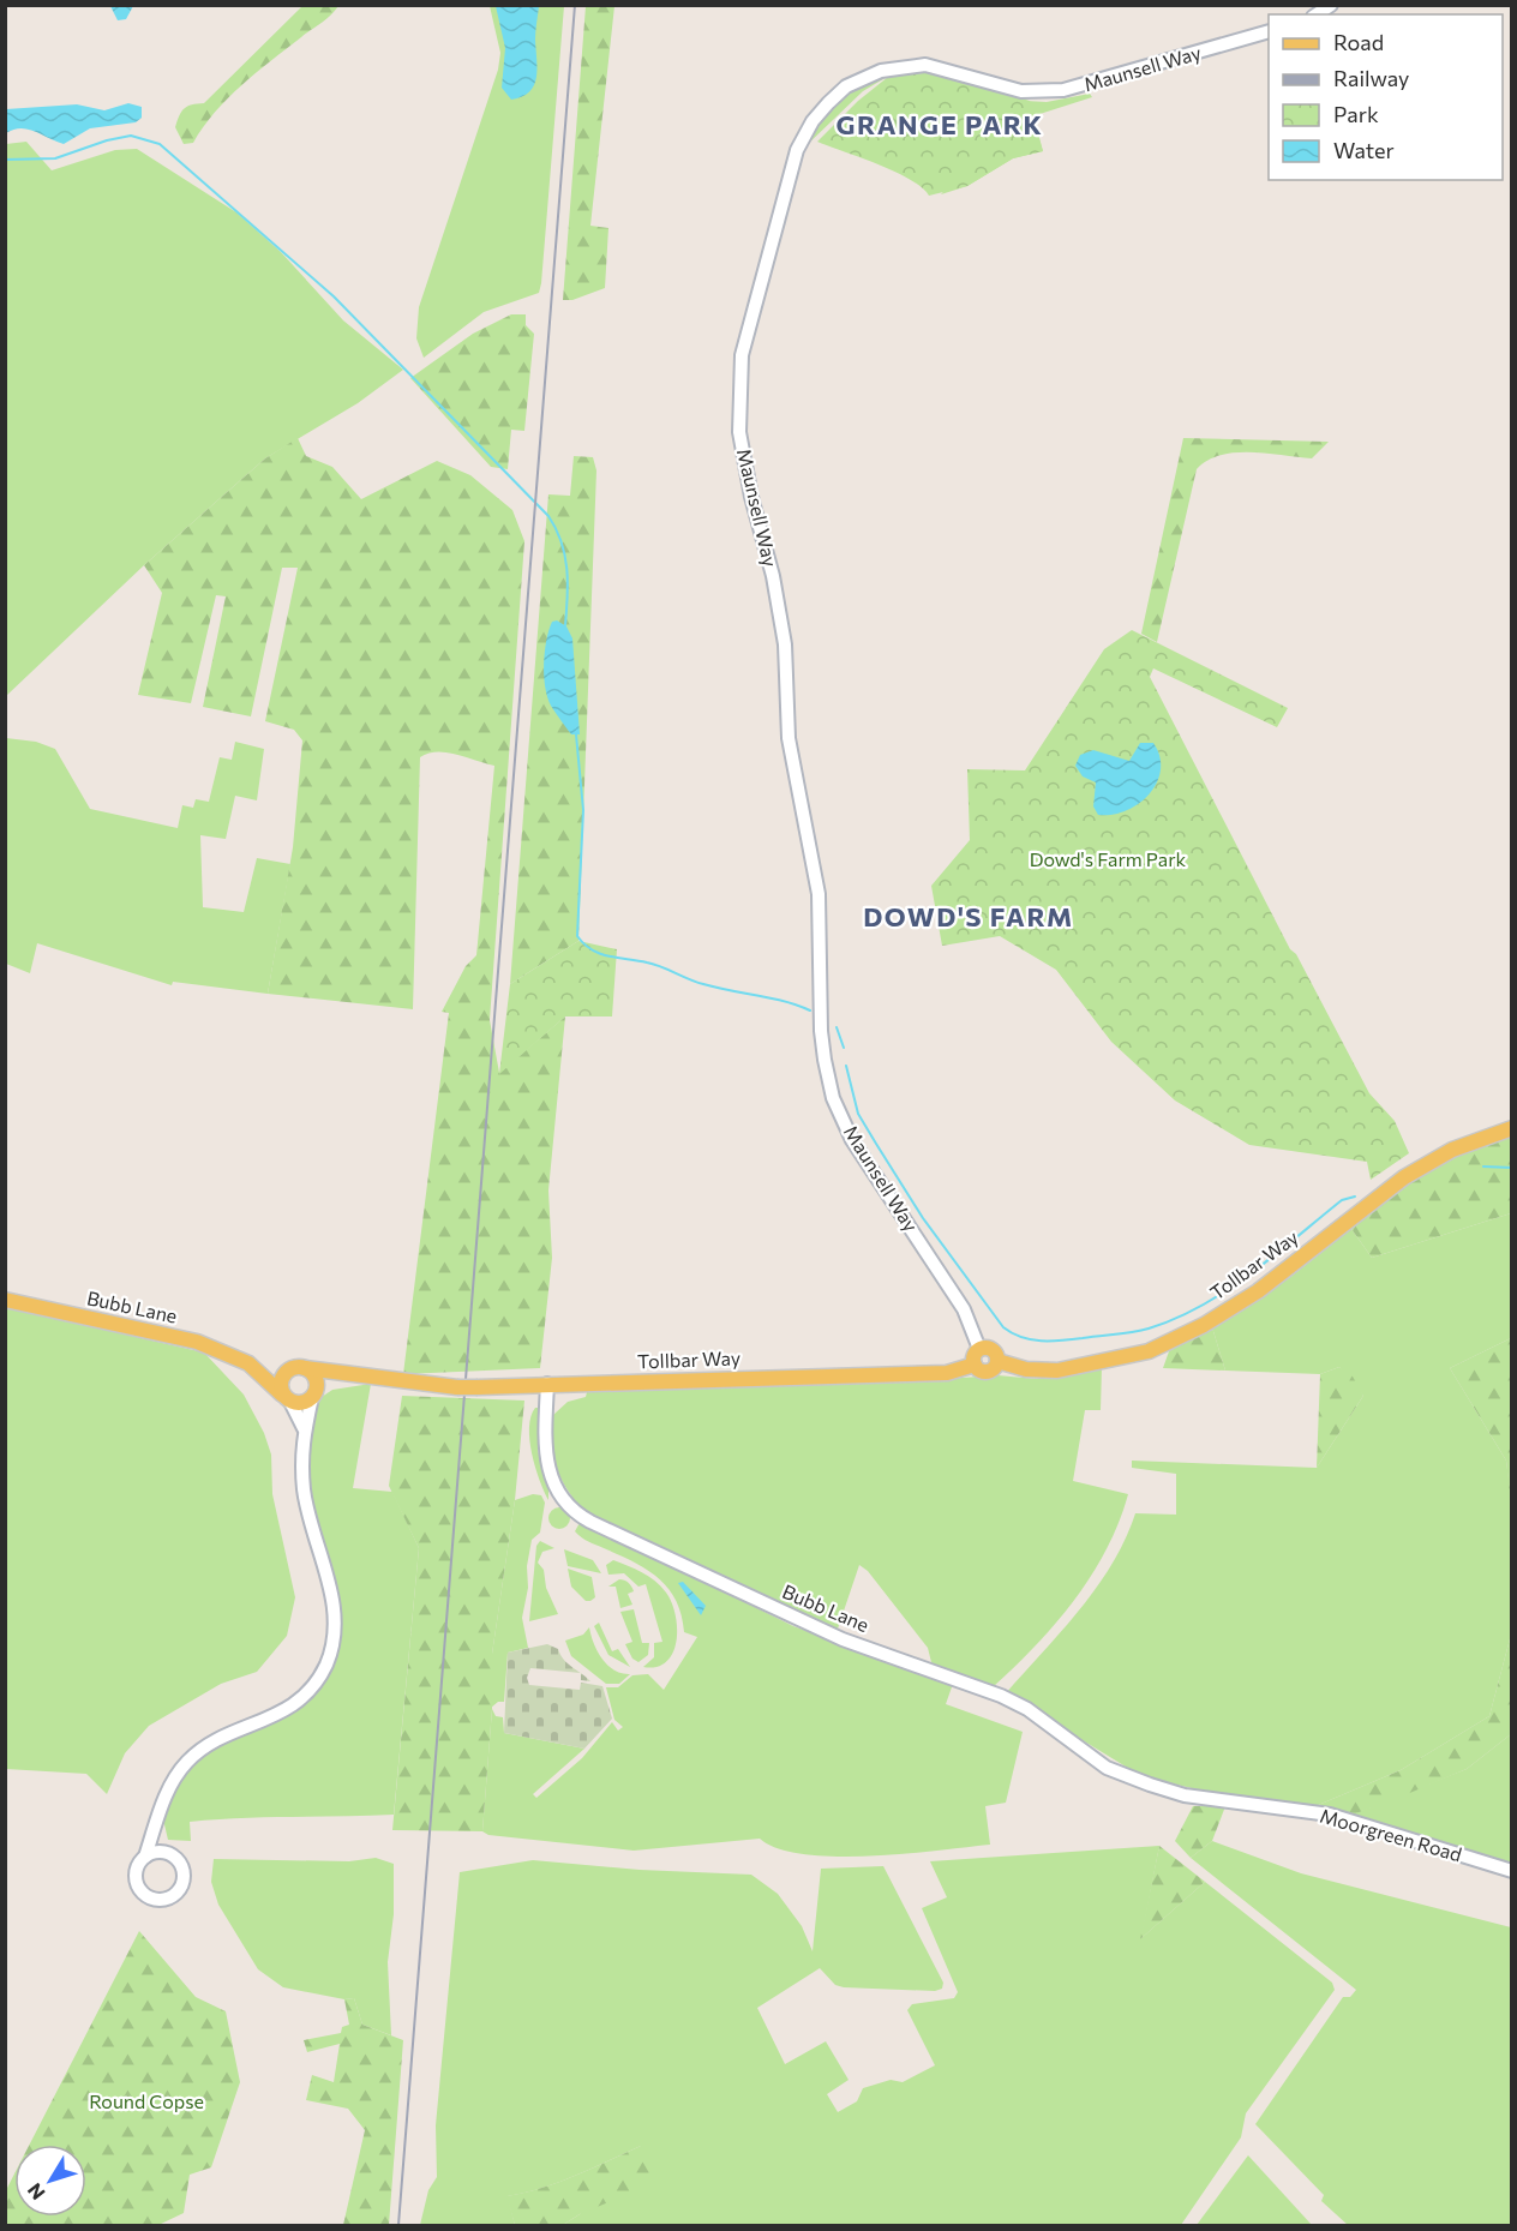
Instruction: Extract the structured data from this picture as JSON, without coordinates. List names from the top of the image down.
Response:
{
  "streets": {
    "main road": ["Tollbar Way", "Bubb Lane"],
    "street": ["Maunsell Way", "Moorgreen Road"]
  },
  "crossings": [
    ["Maunsell Way", "Tollbar Way"],
    ["Tollbar Way", "Bubb Lane"],
    ["Bubb Lane", "Moorgreen Road"]
  ],
  "districts": ["GRANGE PARK", "DOWD'S FARM"],
  "parks": ["Dowd's Farm Park", "Round Copse"],
  "legend": [
    "Road",
    "Railway",
    "Park",
    "Water"
  ],
  "north": "bottom left"
}
